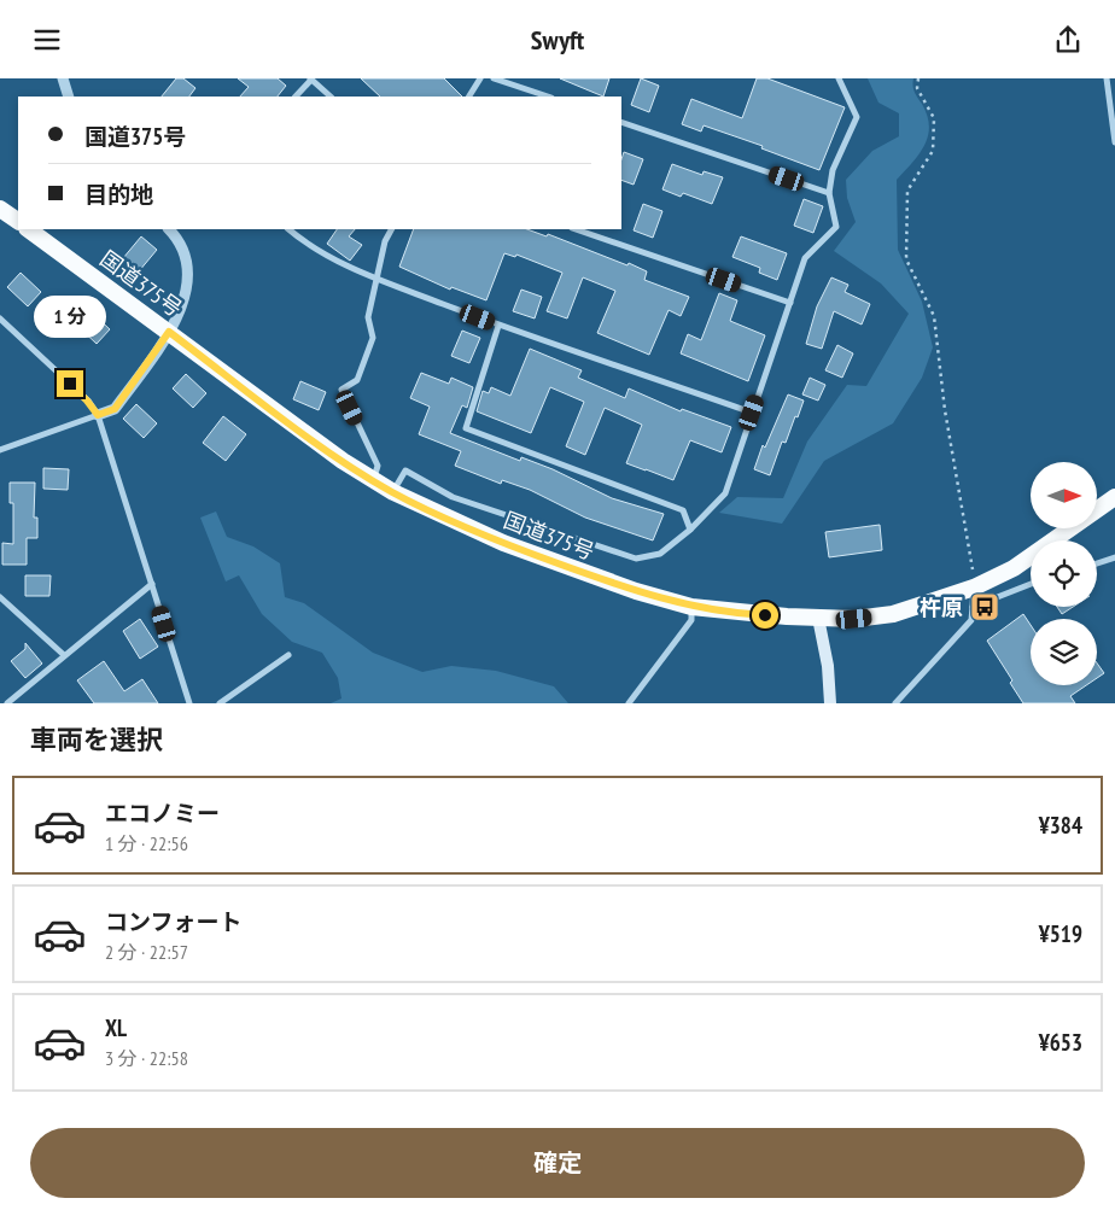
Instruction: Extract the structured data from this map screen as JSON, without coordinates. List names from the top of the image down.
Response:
{
  "streets": {
    "highway": ["国道375号"]
  },
  "places": {
    "bus stop": ["杵原"]
  },
  "north": "right",
  "page": {
    "header": "Swyft",
    "banner": ["国道375号", "目的地"],
    "bubble": "1 分",
    "heading": "車両を選択",
    "list": [
      {
        "name": "エコノミー",
        "note": "1 分 · 22:56",
        "value": "¥384"
      },
      {
        "name": "コンフォート",
        "note": "2 分 · 22:57",
        "value": "¥519"
      },
      {
        "name": "XL",
        "note": "3 分 · 22:58",
        "value": "¥653"
      }
    ],
    "buttons": "確定"
  }
}
